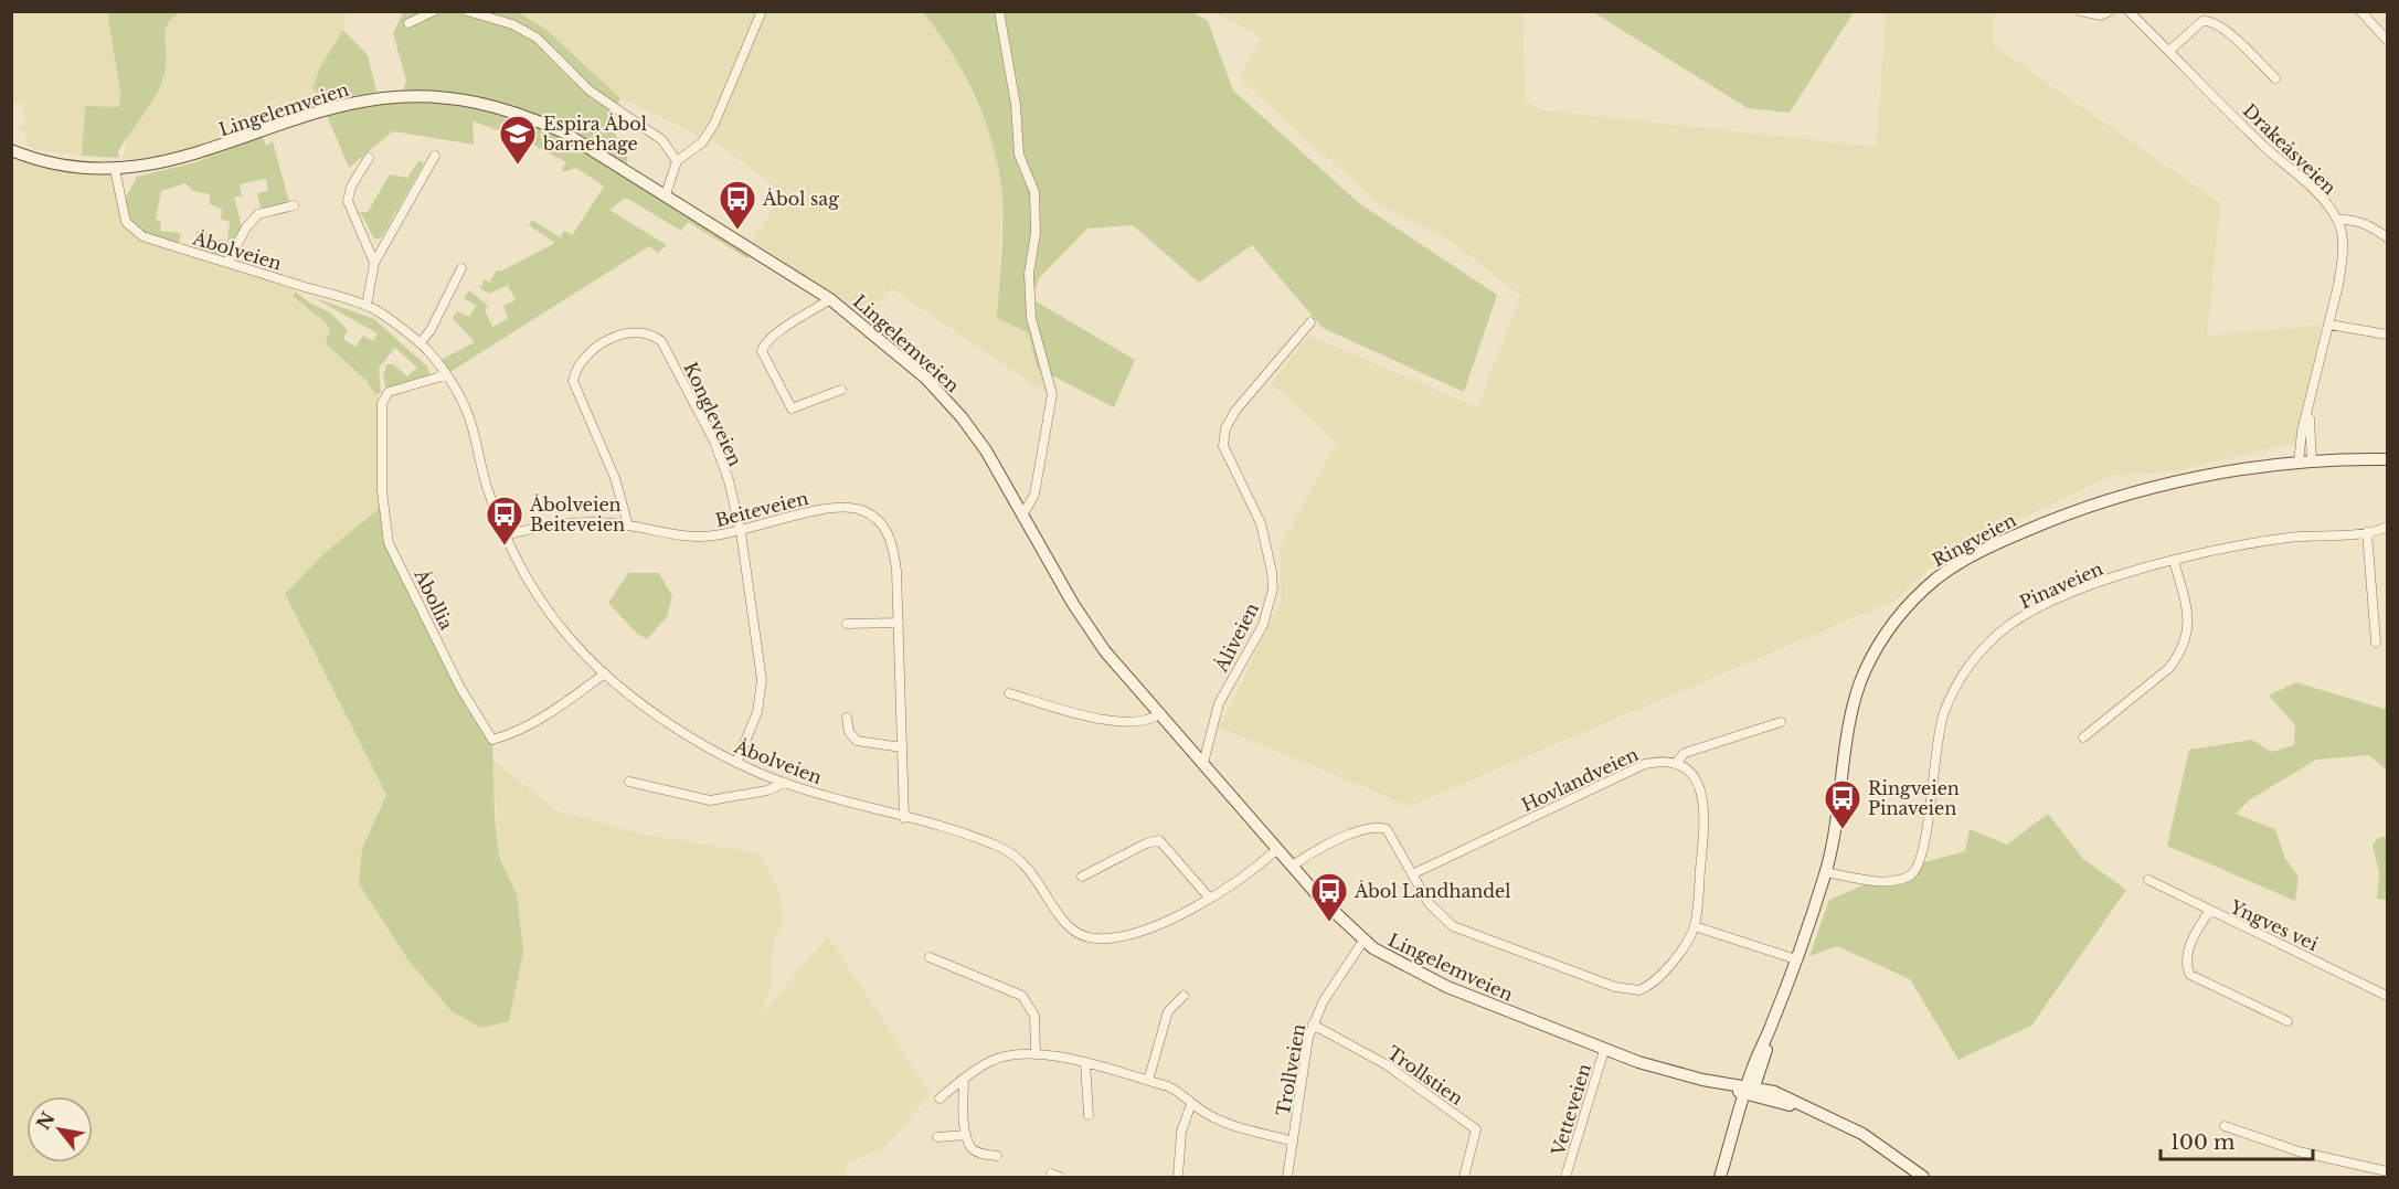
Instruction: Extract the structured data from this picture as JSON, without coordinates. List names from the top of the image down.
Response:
{
  "streets": {
    "main road": ["Lingelemveien", "Ringveien"],
    "street": [
      "Drakeåsveien",
      "Åbolveien",
      "Kongleveien",
      "Beiteveien",
      "Pinaveien",
      "Åbollia",
      "Åliveien",
      "Hovlandveien",
      "Yngves vei",
      "Trollveien",
      "Trollstien",
      "Vetteveien"
    ]
  },
  "crossings": [
    ["Lingelemveien", "Åbolveien"],
    ["Lingelemveien", "Ringveien"],
    ["Lingelemveien", "Åliveien"],
    ["Lingelemveien", "Trollveien"],
    ["Lingelemveien", "Vetteveien"],
    ["Drakeåsveien", "Ringveien"],
    ["Åbolveien", "Kongleveien"],
    ["Åbolveien", "Beiteveien"],
    ["Åbolveien", "Åbollia"],
    ["Kongleveien", "Beiteveien"],
    ["Ringveien", "Pinaveien"],
    ["Trollveien", "Trollstien"]
  ],
  "places": {
    "school or university": ["Espira Åbol barnehage"],
    "bus stop": [
      "Åbol sag",
      "Åbolveien Beiteveien",
      "Ringveien Pinaveien",
      "Åbol Landhandel"
    ]
  },
  "scale_bar": "100 m",
  "north": "top left"
}
